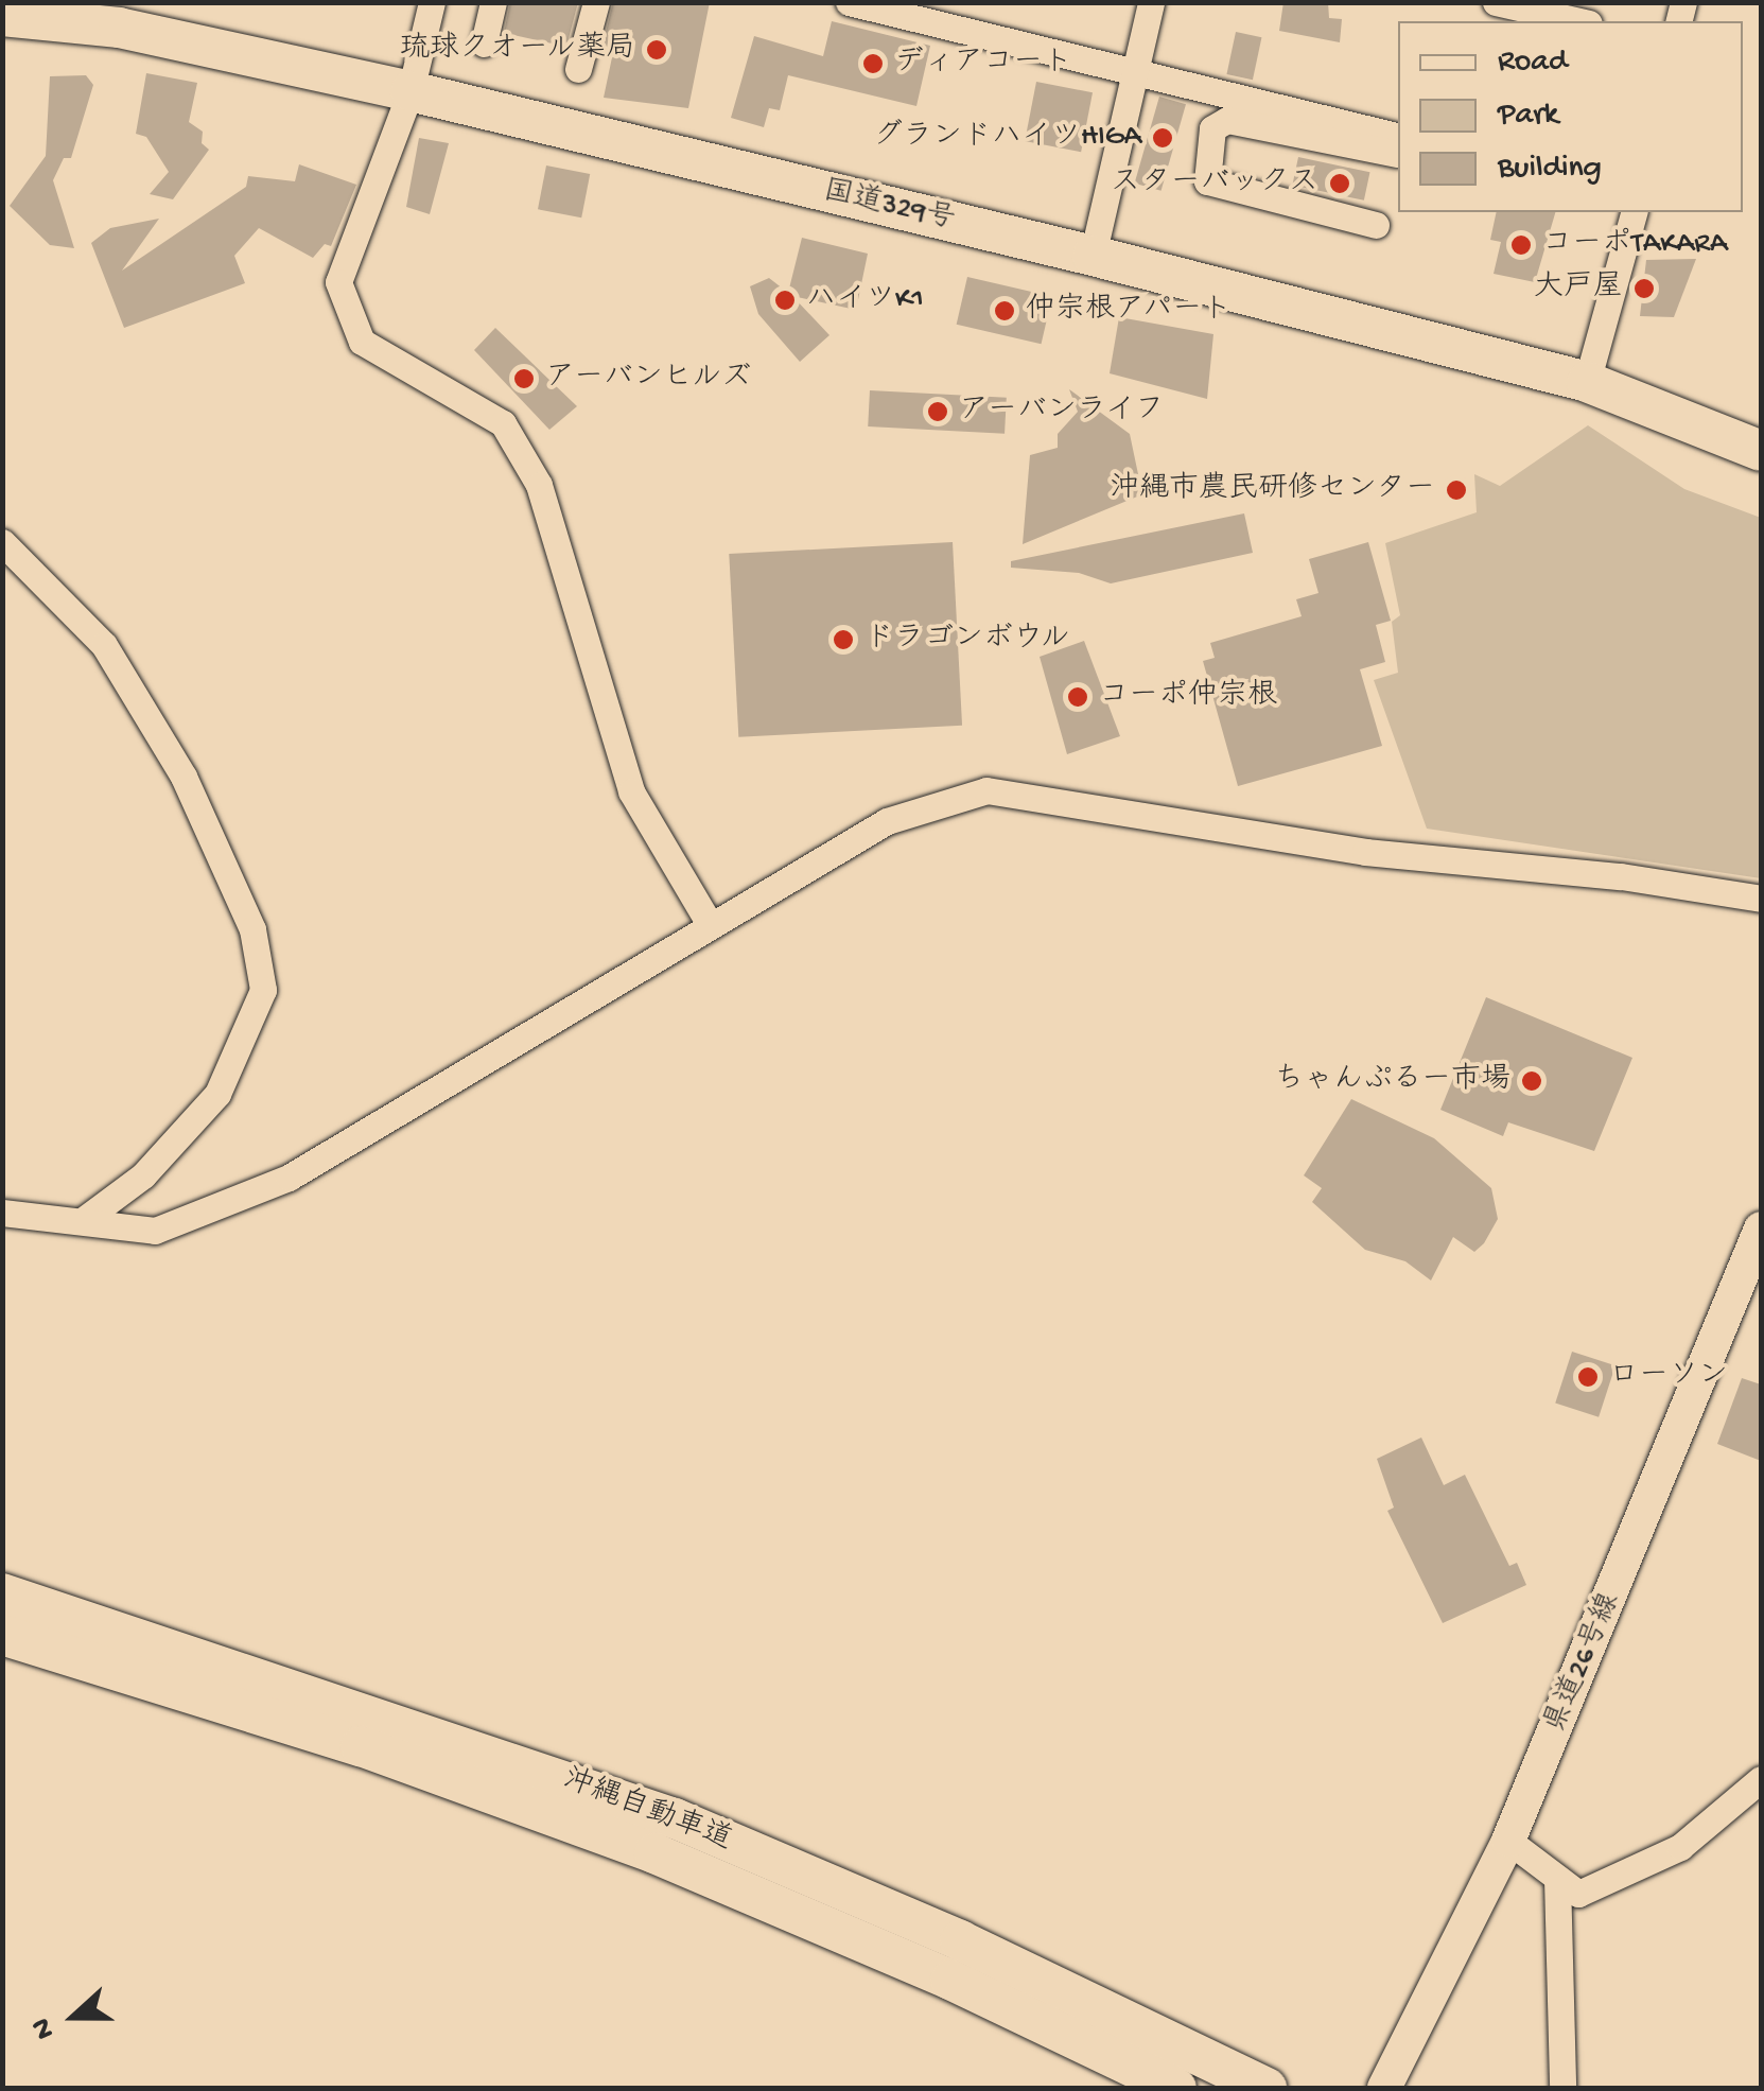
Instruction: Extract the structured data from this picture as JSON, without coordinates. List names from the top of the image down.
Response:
{
  "streets": {
    "highway": ["国道329号", "沖縄自動車道"],
    "main road": ["県道26号線"]
  },
  "places": [
    "琉球クオール薬局",
    "ディアコート",
    "グランドハイツHIGA",
    "スターバックス",
    "コーポTAKARA",
    "大戸屋",
    "ハイツK1",
    "仲宗根アパート",
    "アーバンヒルズ",
    "アーバンライフ",
    "沖縄市農民研修センター",
    "ドラゴンボウル",
    "コーポ仲宗根",
    "ちゃんぷるー市場",
    "ローソン"
  ],
  "legend": ["Road", "Park", "Building"],
  "north": "left"
}
